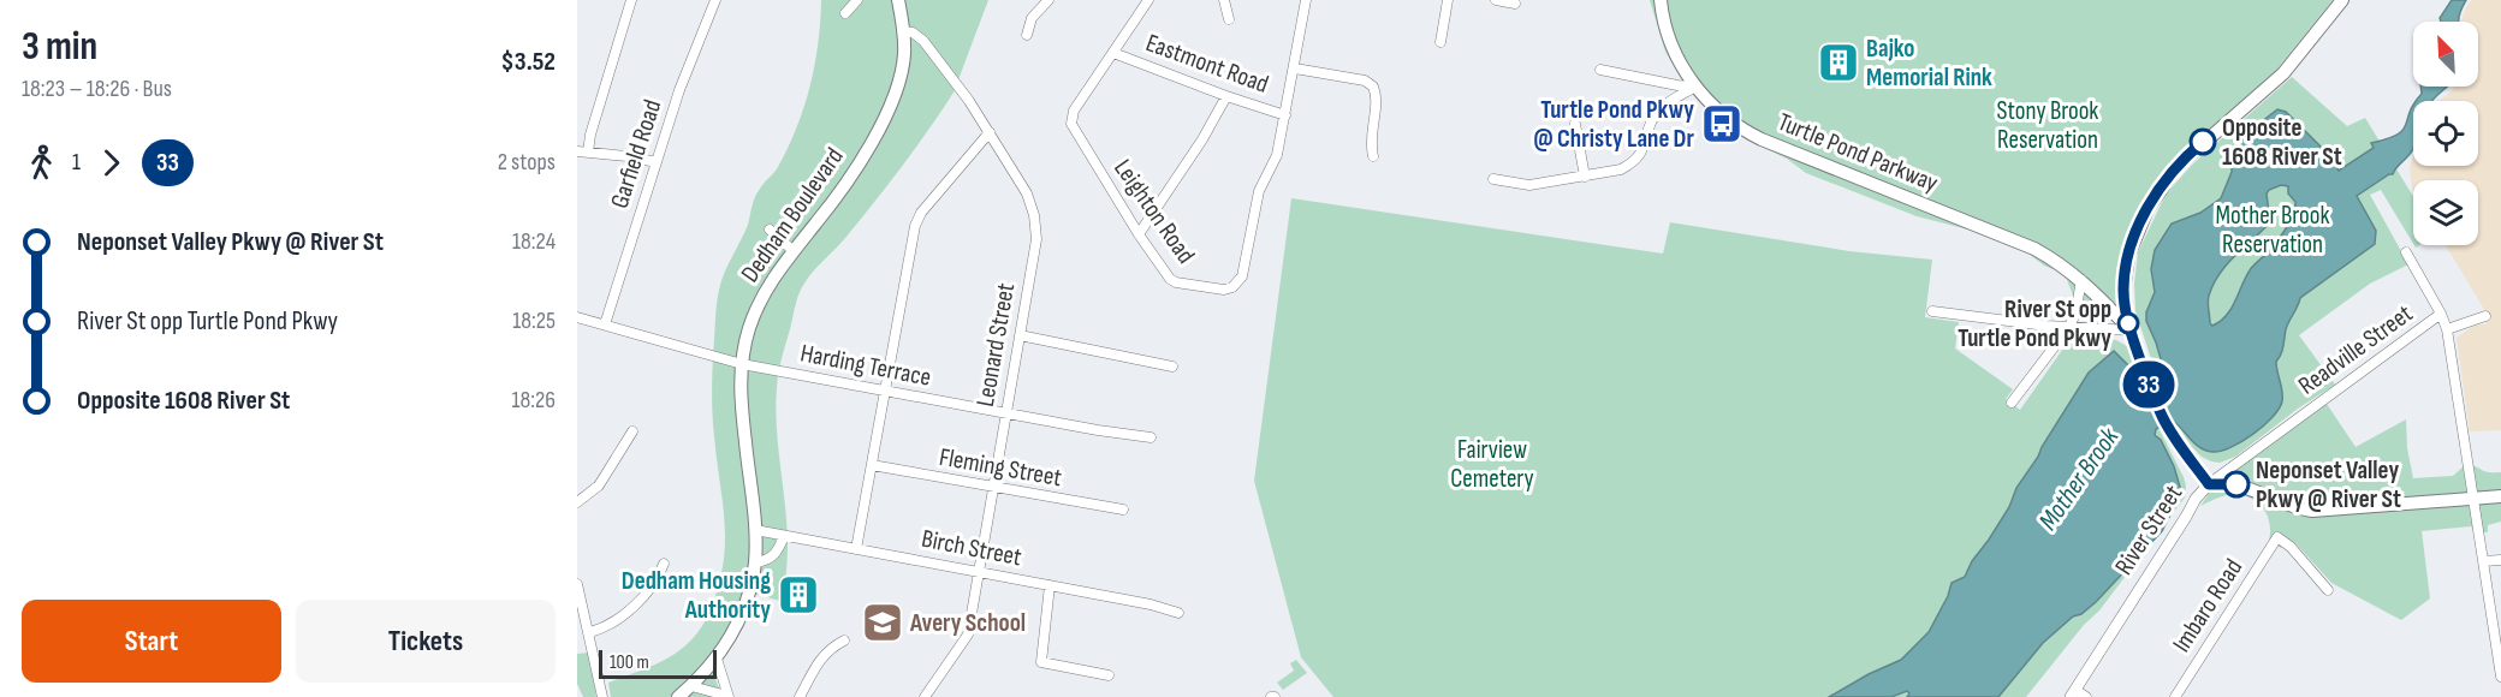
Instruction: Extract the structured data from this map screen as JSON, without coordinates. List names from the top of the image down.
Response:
{
  "streets": {
    "main road": ["Turtle Pond Parkway", "Dedham Boulevard", "River Street"],
    "street": [
      "Eastmont Road",
      "Garfield Road",
      "Leighton Road",
      "Leonard Street",
      "Readville Street",
      "Harding Terrace",
      "Fleming Street",
      "Birch Street",
      "Imbaro Road"
    ]
  },
  "crossings": [
    ["Eastmont Road", "Leighton Road"],
    ["Turtle Pond Parkway", "River Street"],
    ["Garfield Road", "Harding Terrace"],
    ["Dedham Boulevard", "Leonard Street"],
    ["Dedham Boulevard", "Harding Terrace"],
    ["Dedham Boulevard", "Birch Street"],
    ["Leonard Street", "Harding Terrace"],
    ["Leonard Street", "Fleming Street"],
    ["Leonard Street", "Birch Street"],
    ["Readville Street", "River Street"]
  ],
  "water": ["Mother Brook"],
  "parks": ["Stony Brook Reservation", "Mother Brook Reservation", "Fairview Cemetery"],
  "places": {
    "building": ["Bajko Memorial Rink", "Dedham Housing Authority"],
    "bus stop": ["Turtle Pond Pkwy @ Christy Lane Dr"],
    "other": ["Opposite 1608 River St", "River St opp Turtle Pond Pkwy", "Neponset Valley Pkwy @ River St"],
    "school or university": ["Avery School"]
  },
  "lines": ["bus line 33"],
  "scale_bar": "100 m",
  "north": "top left",
  "page": {
    "heading": ["3 min", "18:23 – 18:26 · Bus", "$3.52"],
    "on_map": "33",
    "legs": ["1", "33", "2 stops"],
    "list": [
      {
        "name": "Neponset Valley Pkwy @ River St",
        "value": "18:24"
      },
      {
        "name": "River St opp Turtle Pond Pkwy",
        "value": "18:25"
      },
      {
        "name": "Opposite 1608 River St",
        "value": "18:26"
      }
    ],
    "buttons": ["Start", "Tickets"],
    "scale": "100 m"
  }
}
